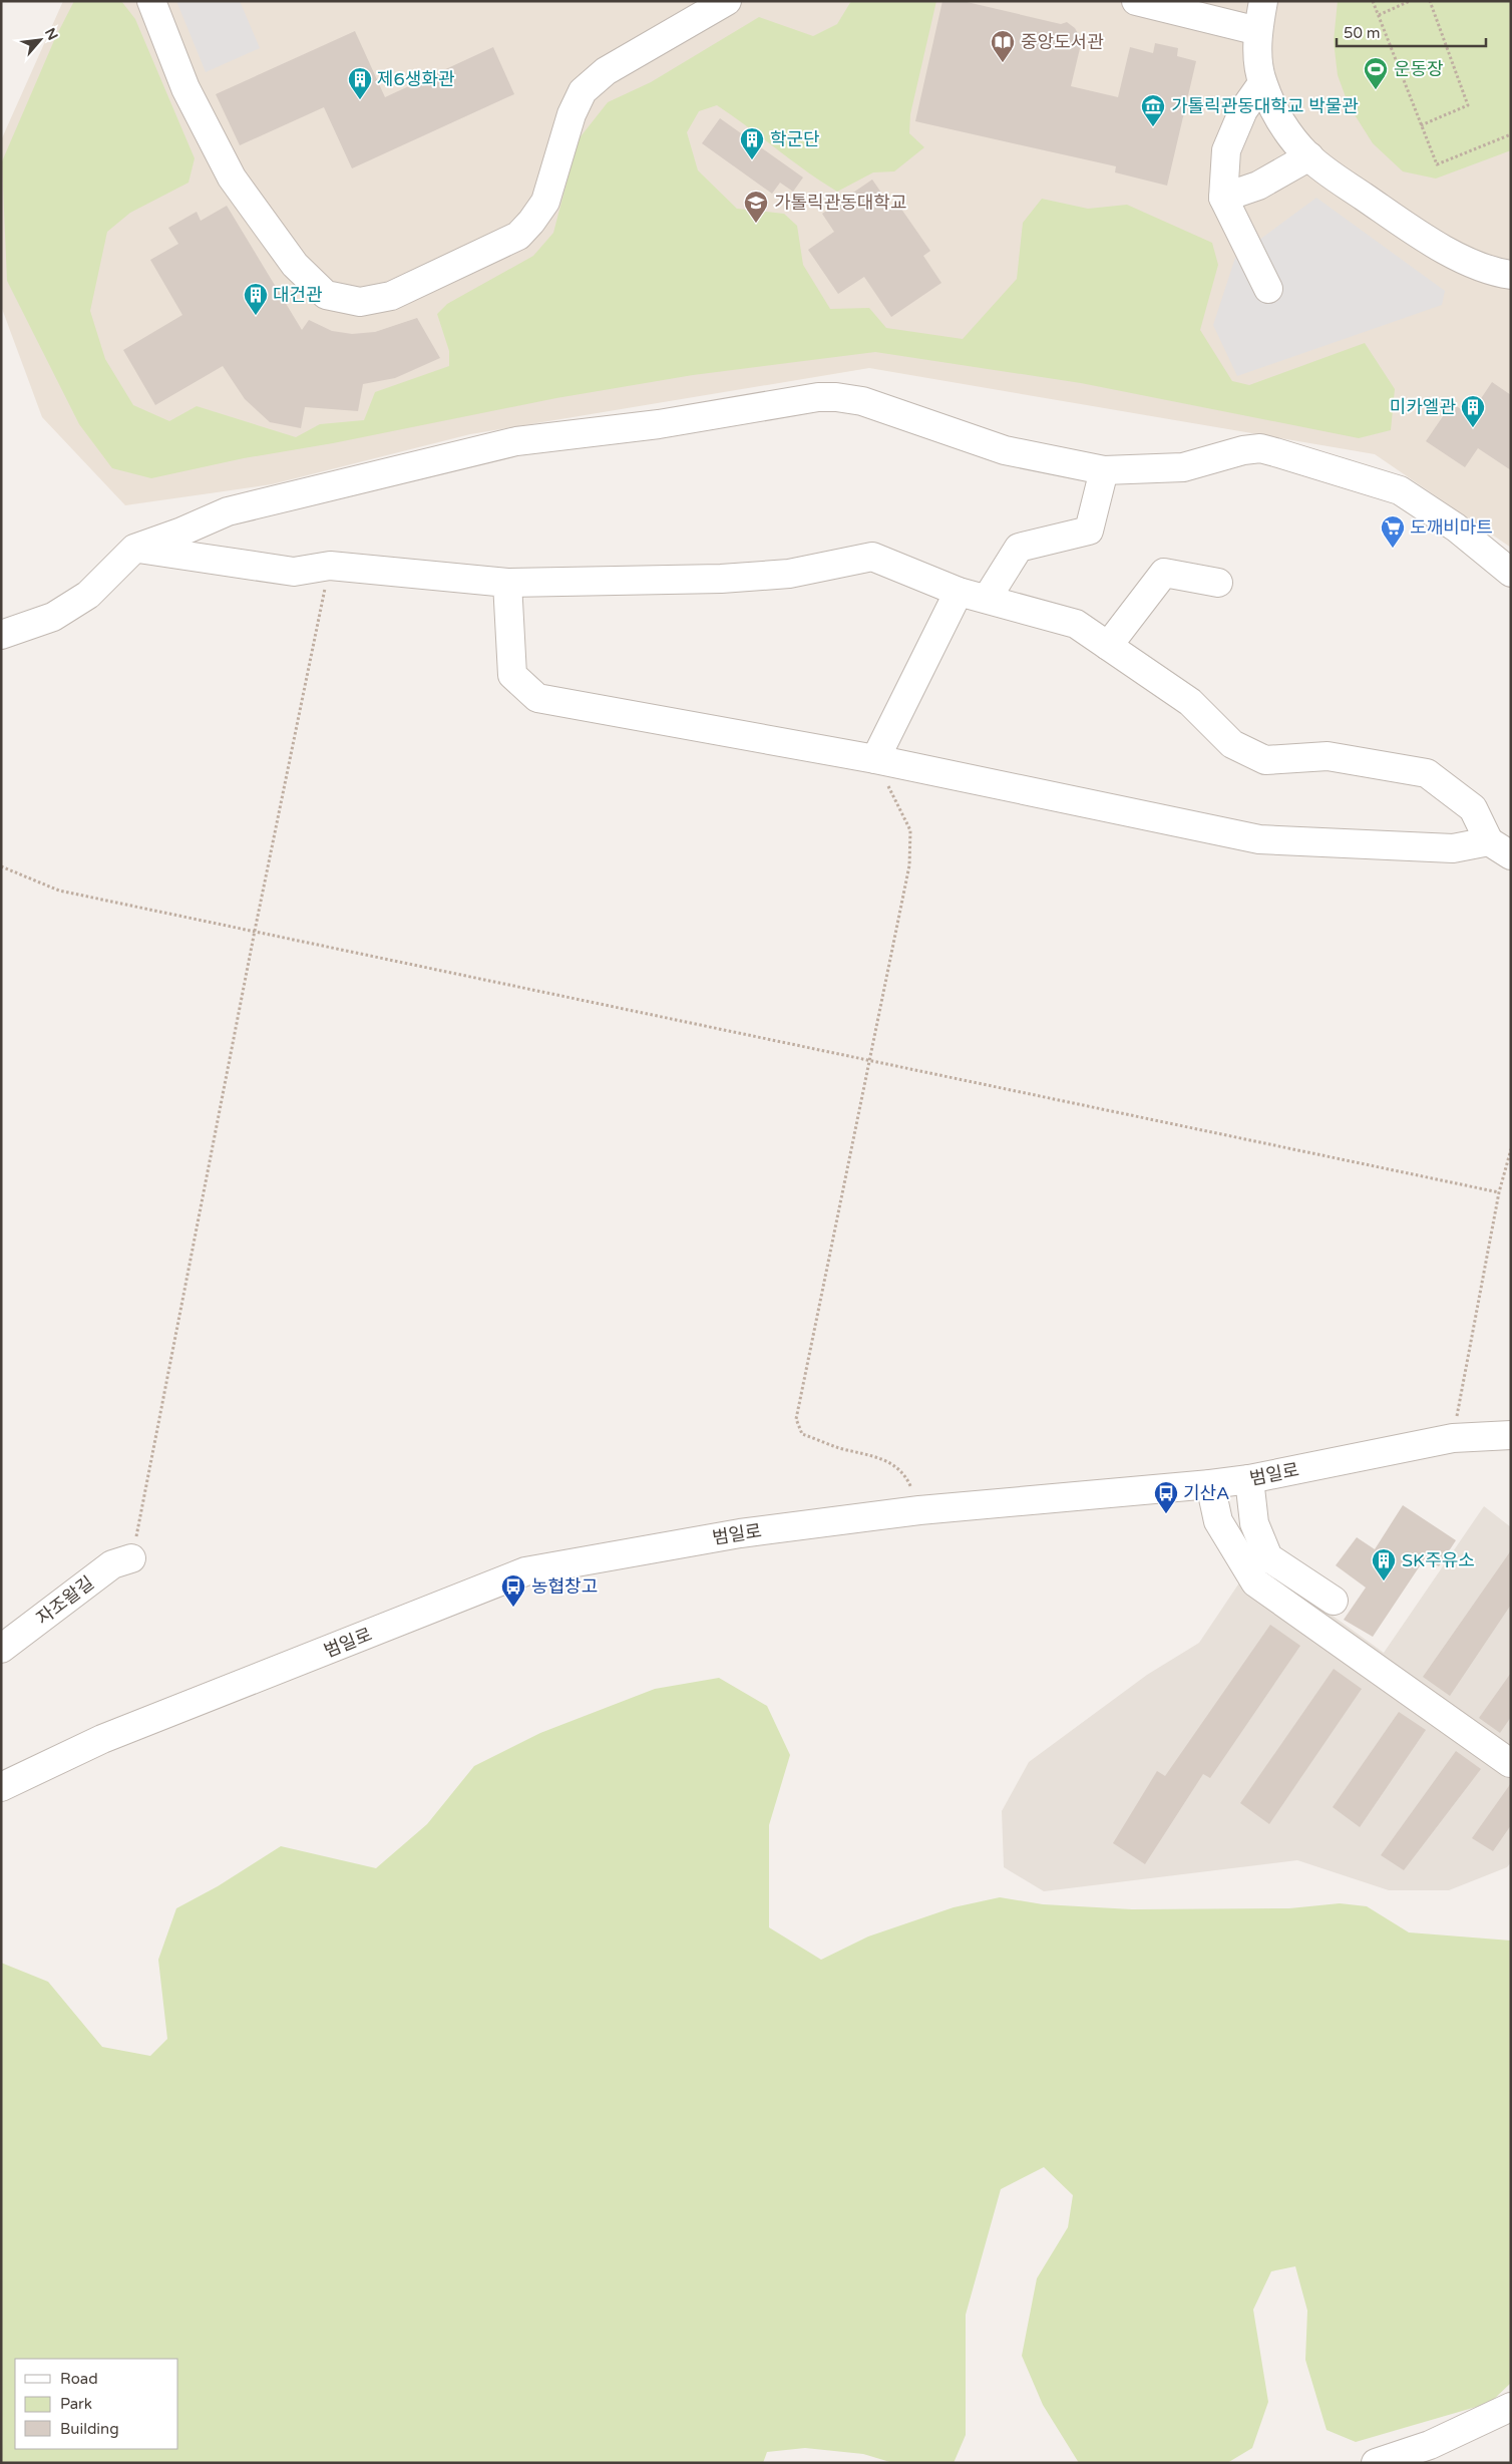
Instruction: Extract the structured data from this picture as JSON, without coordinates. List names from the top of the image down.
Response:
{
  "streets": {
    "street": ["범일로", "자조왈길"]
  },
  "places": {
    "library": ["중앙도서관"],
    "sports": ["운동장"],
    "building": [
      "제6생화관",
      "학군단",
      "대건관",
      "미카엘관",
      "SK주유소"
    ],
    "museum": ["가톨릭관동대학교 박물관"],
    "school or university": ["가톨릭관동대학교"],
    "supermarket": ["도깨비마트"],
    "bus stop": ["기산A", "농협창고"]
  },
  "legend": ["Road", "Park", "Building"],
  "scale_bar": "50 m",
  "north": "top right"
}
